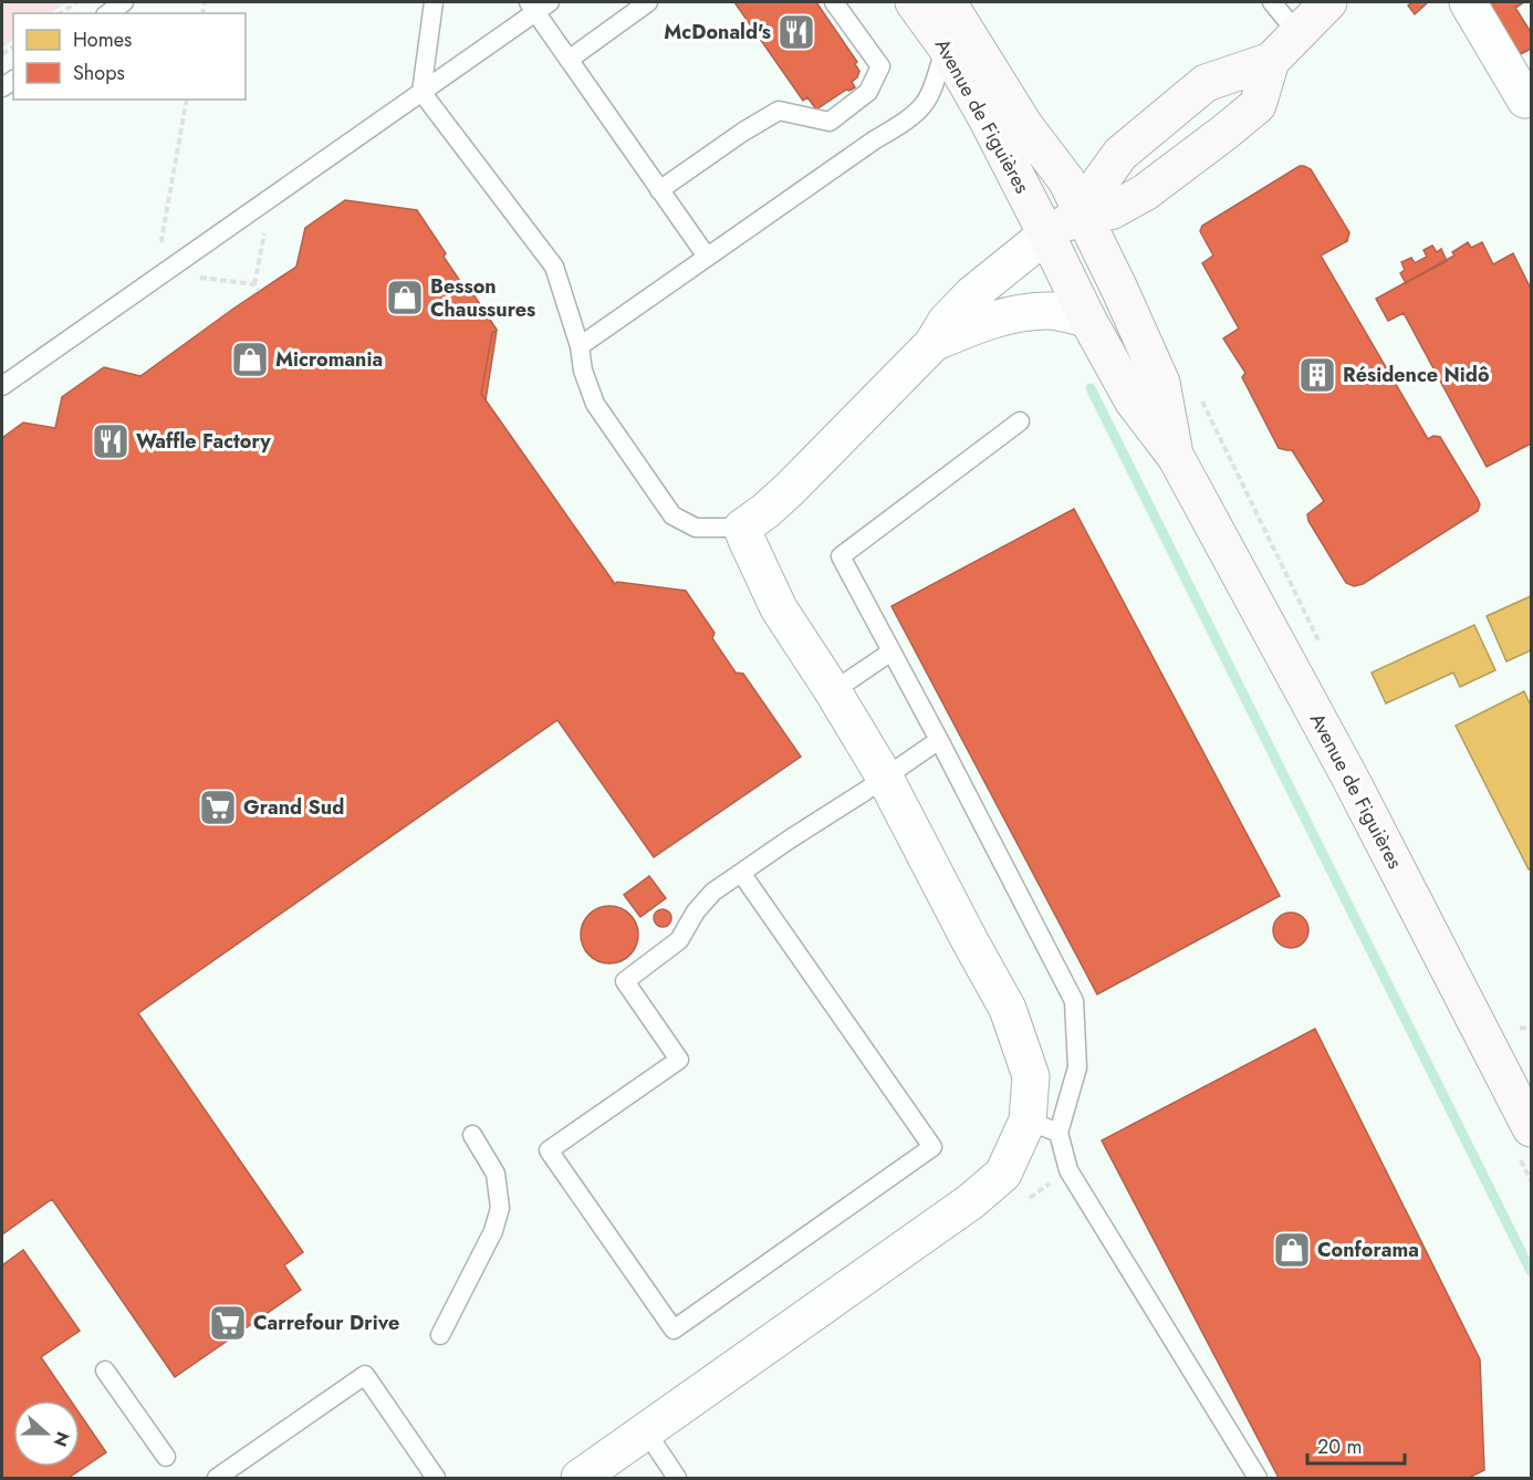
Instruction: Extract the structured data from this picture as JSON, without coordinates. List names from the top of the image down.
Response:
{
  "streets": {
    "main road": ["Avenue de Figuières"]
  },
  "places": {
    "restaurant": ["McDonald's", "Waffle Factory"],
    "shop": ["Besson Chaussures", "Micromania", "Conforama"],
    "building": ["Résidence Nidô"],
    "supermarket": ["Grand Sud", "Carrefour Drive"]
  },
  "legend": ["Homes", "Shops"],
  "scale_bar": "20 m",
  "north": "right"
}
